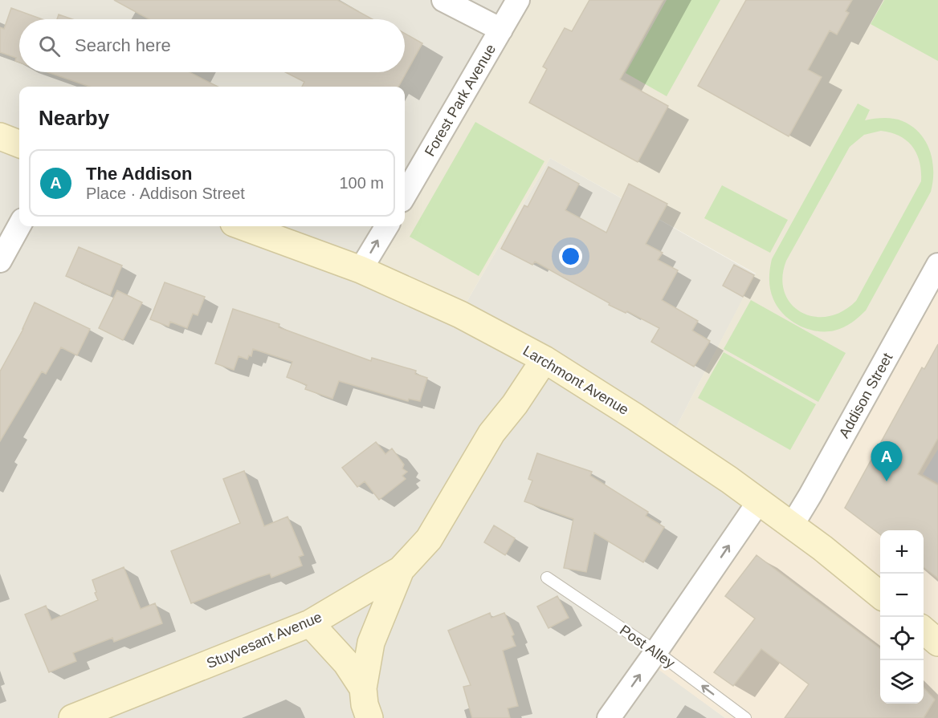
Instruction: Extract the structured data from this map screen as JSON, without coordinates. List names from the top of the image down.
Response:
{
  "streets": {
    "street": [
      "Forest Park Avenue",
      "Larchmont Avenue",
      "Addison Street",
      "Stuyvesant Avenue"
    ],
    "lane": ["Post Alley"]
  },
  "crossings": [
    ["Larchmont Avenue", "Addison Street"],
    ["Larchmont Avenue", "Stuyvesant Avenue"]
  ],
  "one_way": ["Post Alley"],
  "page": {
    "search": "Search here",
    "heading": "Nearby",
    "list": [
      {
        "mark": "A",
        "name": "The Addison",
        "note": "Place · Addison Street",
        "value": "100 m"
      }
    ],
    "pins": "A",
    "map_buttons": ["+", "−"]
  }
}
